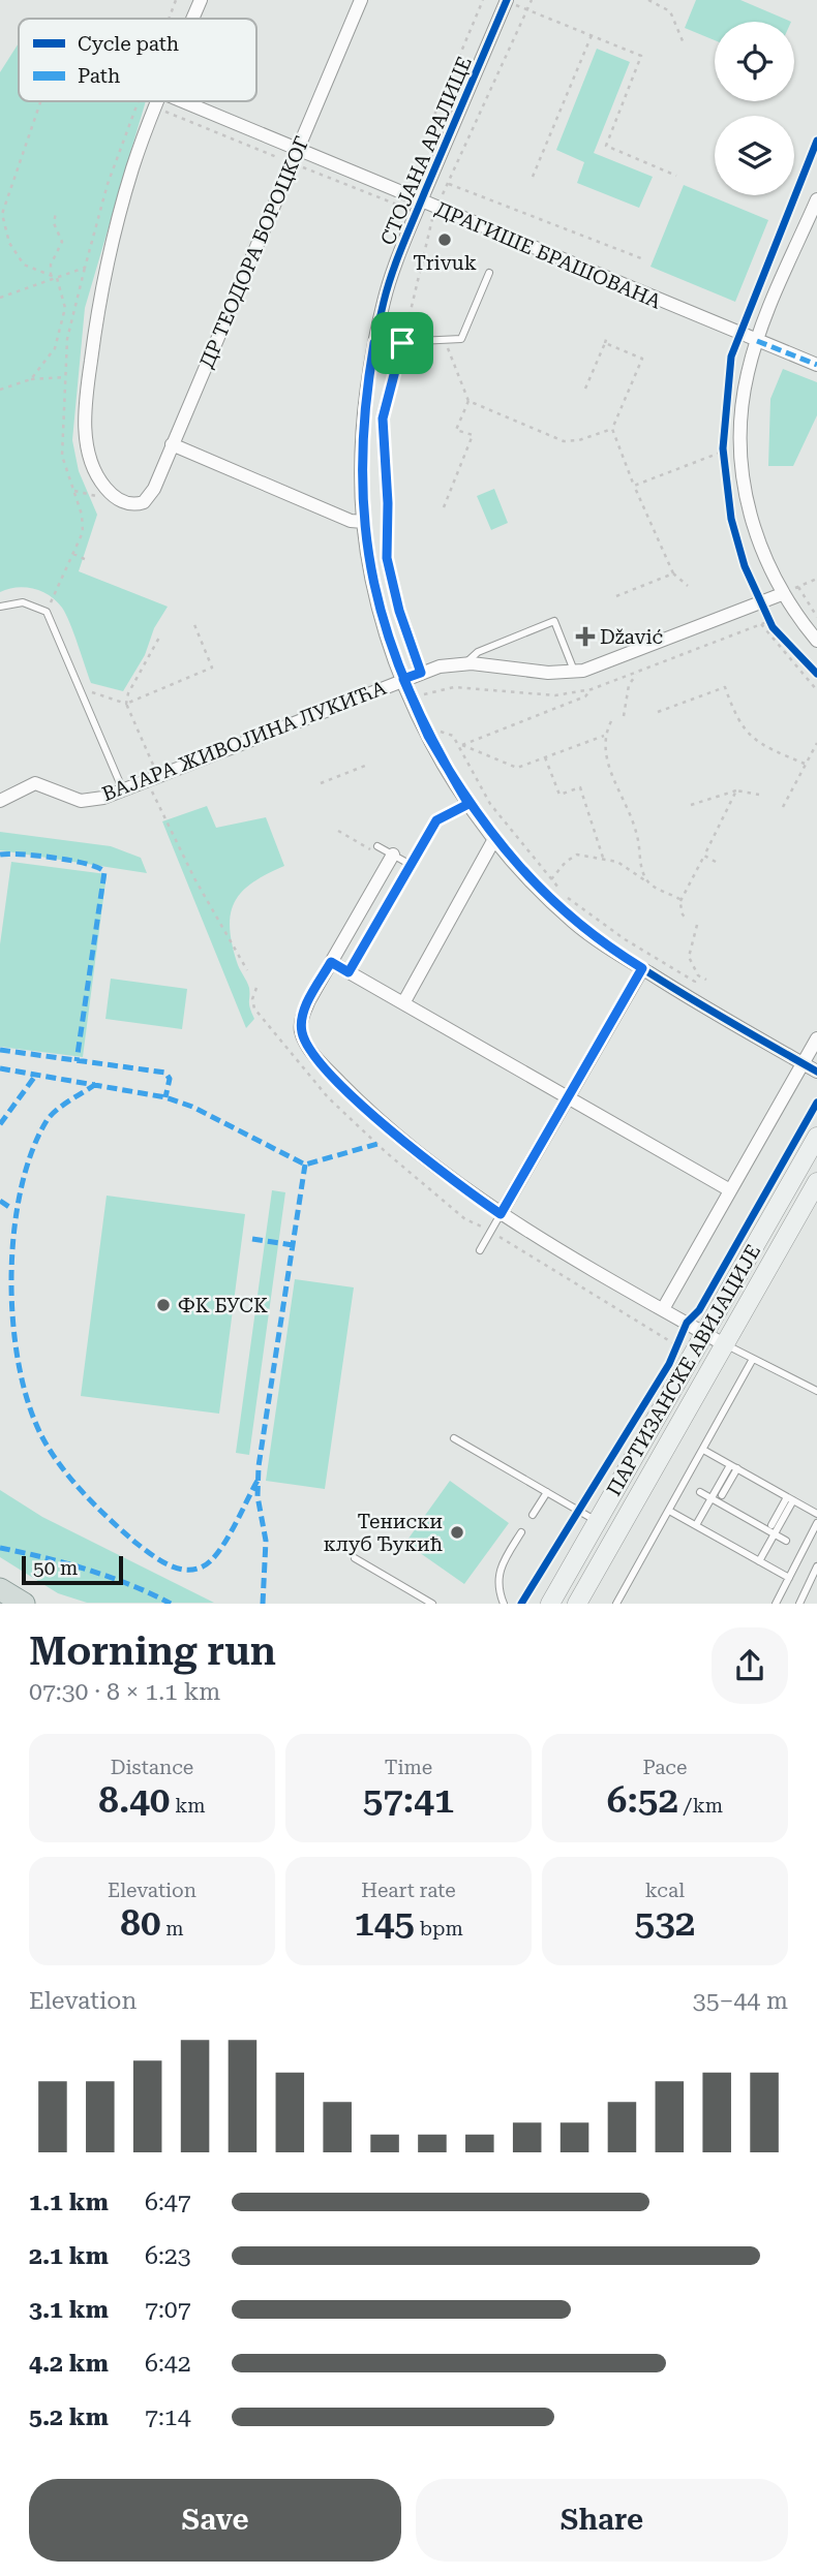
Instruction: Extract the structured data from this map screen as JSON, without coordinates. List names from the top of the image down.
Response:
{
  "streets": {
    "main road": ["ПАРТИЗАНСКЕ АВИЈАЦИЈЕ"],
    "street": [
      "СТОЈАНА АРАЛИЦЕ",
      "ДР ТЕОДОРА БОРОЦКОГ",
      "ДРАГИШЕ БРАШОВАНА",
      "ВАЈАРА ЖИВОЈИНА ЛУКИЋА"
    ]
  },
  "crossings": [
    ["СТОЈАНА АРАЛИЦЕ", "ДРАГИШЕ БРАШОВАНА"],
    ["СТОЈАНА АРАЛИЦЕ", "ВАЈАРА ЖИВОЈИНА ЛУКИЋА"],
    ["ДР ТЕОДОРА БОРОЦКОГ", "ДРАГИШЕ БРАШОВАНА"]
  ],
  "places": {
    "other": ["Trivuk", "ФК БУСК", "Тениски клуб Ђукић"],
    "health": ["Džavić"]
  },
  "legend": ["Cycle path", "Path"],
  "scale_bar": "50 m",
  "page": {
    "scale": "50 m",
    "heading": ["Morning run", "07:30 · 8 × 1.1 km"],
    "stats": [
      ["Distance", "8.40 km"],
      ["Time", "57:41"],
      ["Pace", "6:52 /km"],
      ["Elevation", "80 m"],
      ["Heart rate", "145 bpm"],
      ["kcal", "532"]
    ],
    "chart": ["Elevation", "35–44 m"],
    "list": [
      {
        "name": "1.1 km",
        "note": "6:47"
      },
      {
        "name": "2.1 km",
        "note": "6:23"
      },
      {
        "name": "3.1 km",
        "note": "7:07"
      },
      {
        "name": "4.2 km",
        "note": "6:42"
      },
      {
        "name": "5.2 km",
        "note": "7:14"
      }
    ],
    "buttons": ["Save", "Share"]
  }
}
